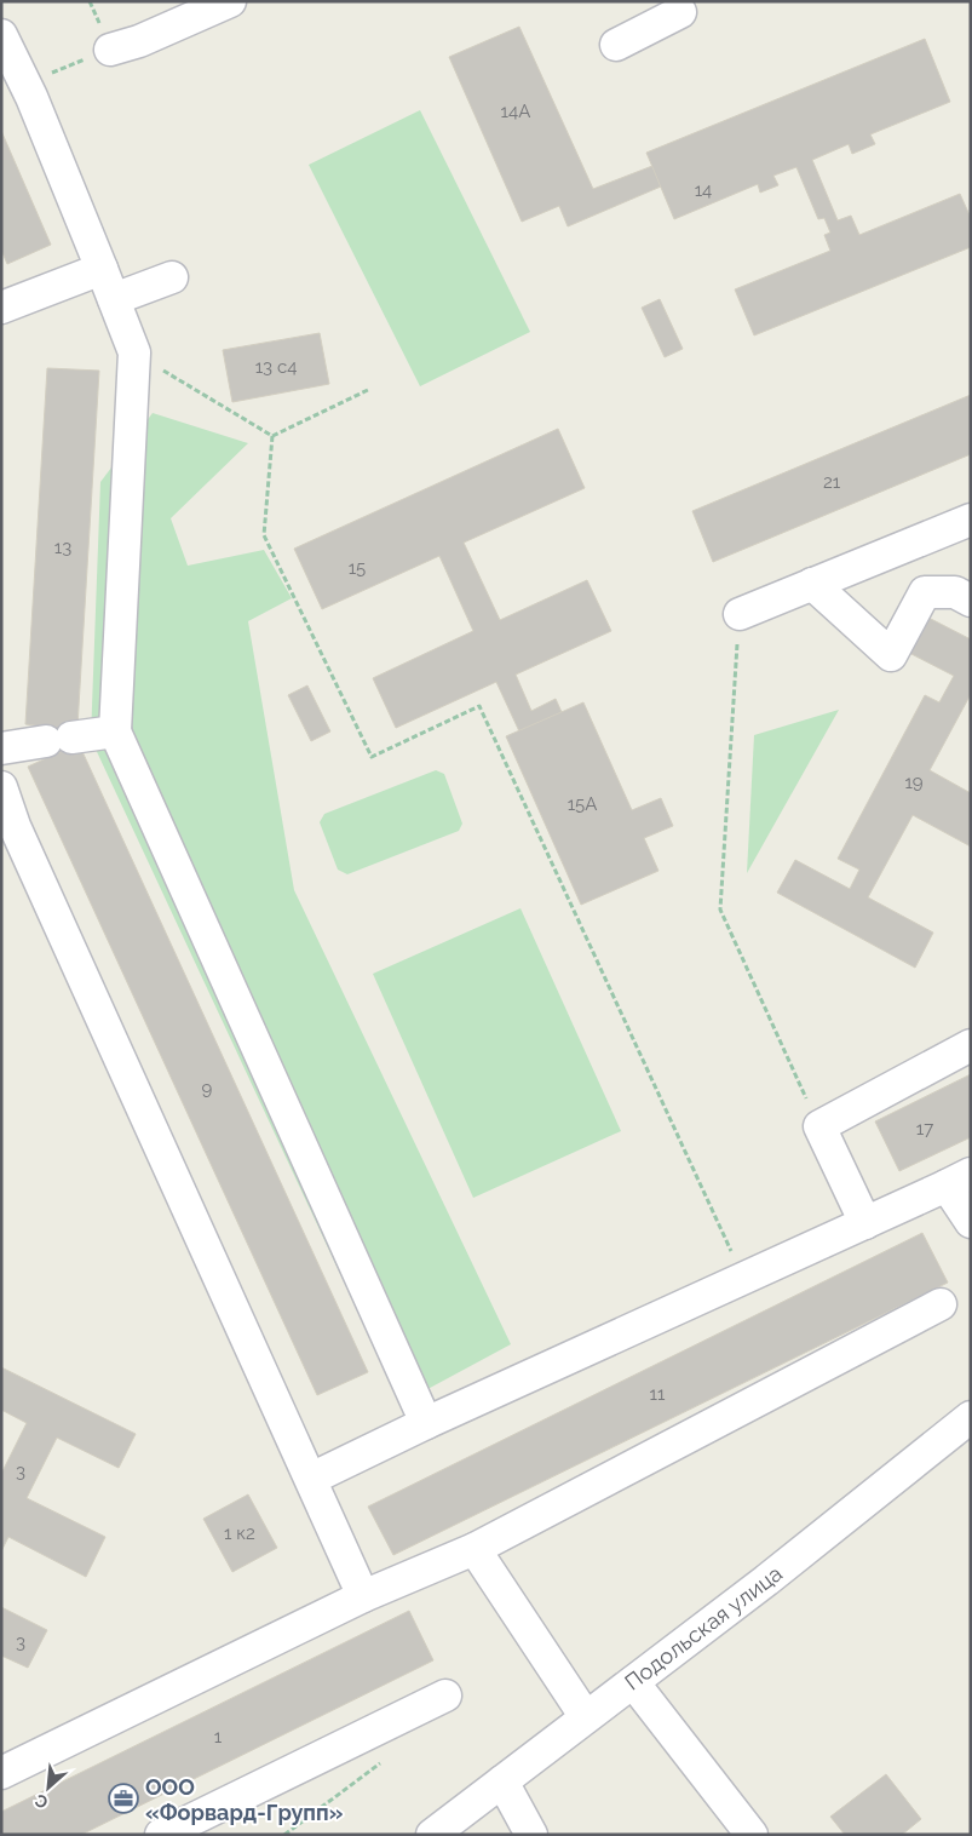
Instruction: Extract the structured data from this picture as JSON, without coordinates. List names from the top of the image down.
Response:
{
  "streets": {
    "street": ["Подольская улица"]
  },
  "places": {
    "office": ["ООО «Форвард-Групп»"]
  },
  "house_numbers": [
    "14А",
    "14",
    "13 с4",
    "21",
    "13",
    "15",
    "19",
    "15А",
    "9",
    "17",
    "11",
    "3",
    "1 к2",
    "3",
    "1"
  ],
  "north": "bottom left"
}
